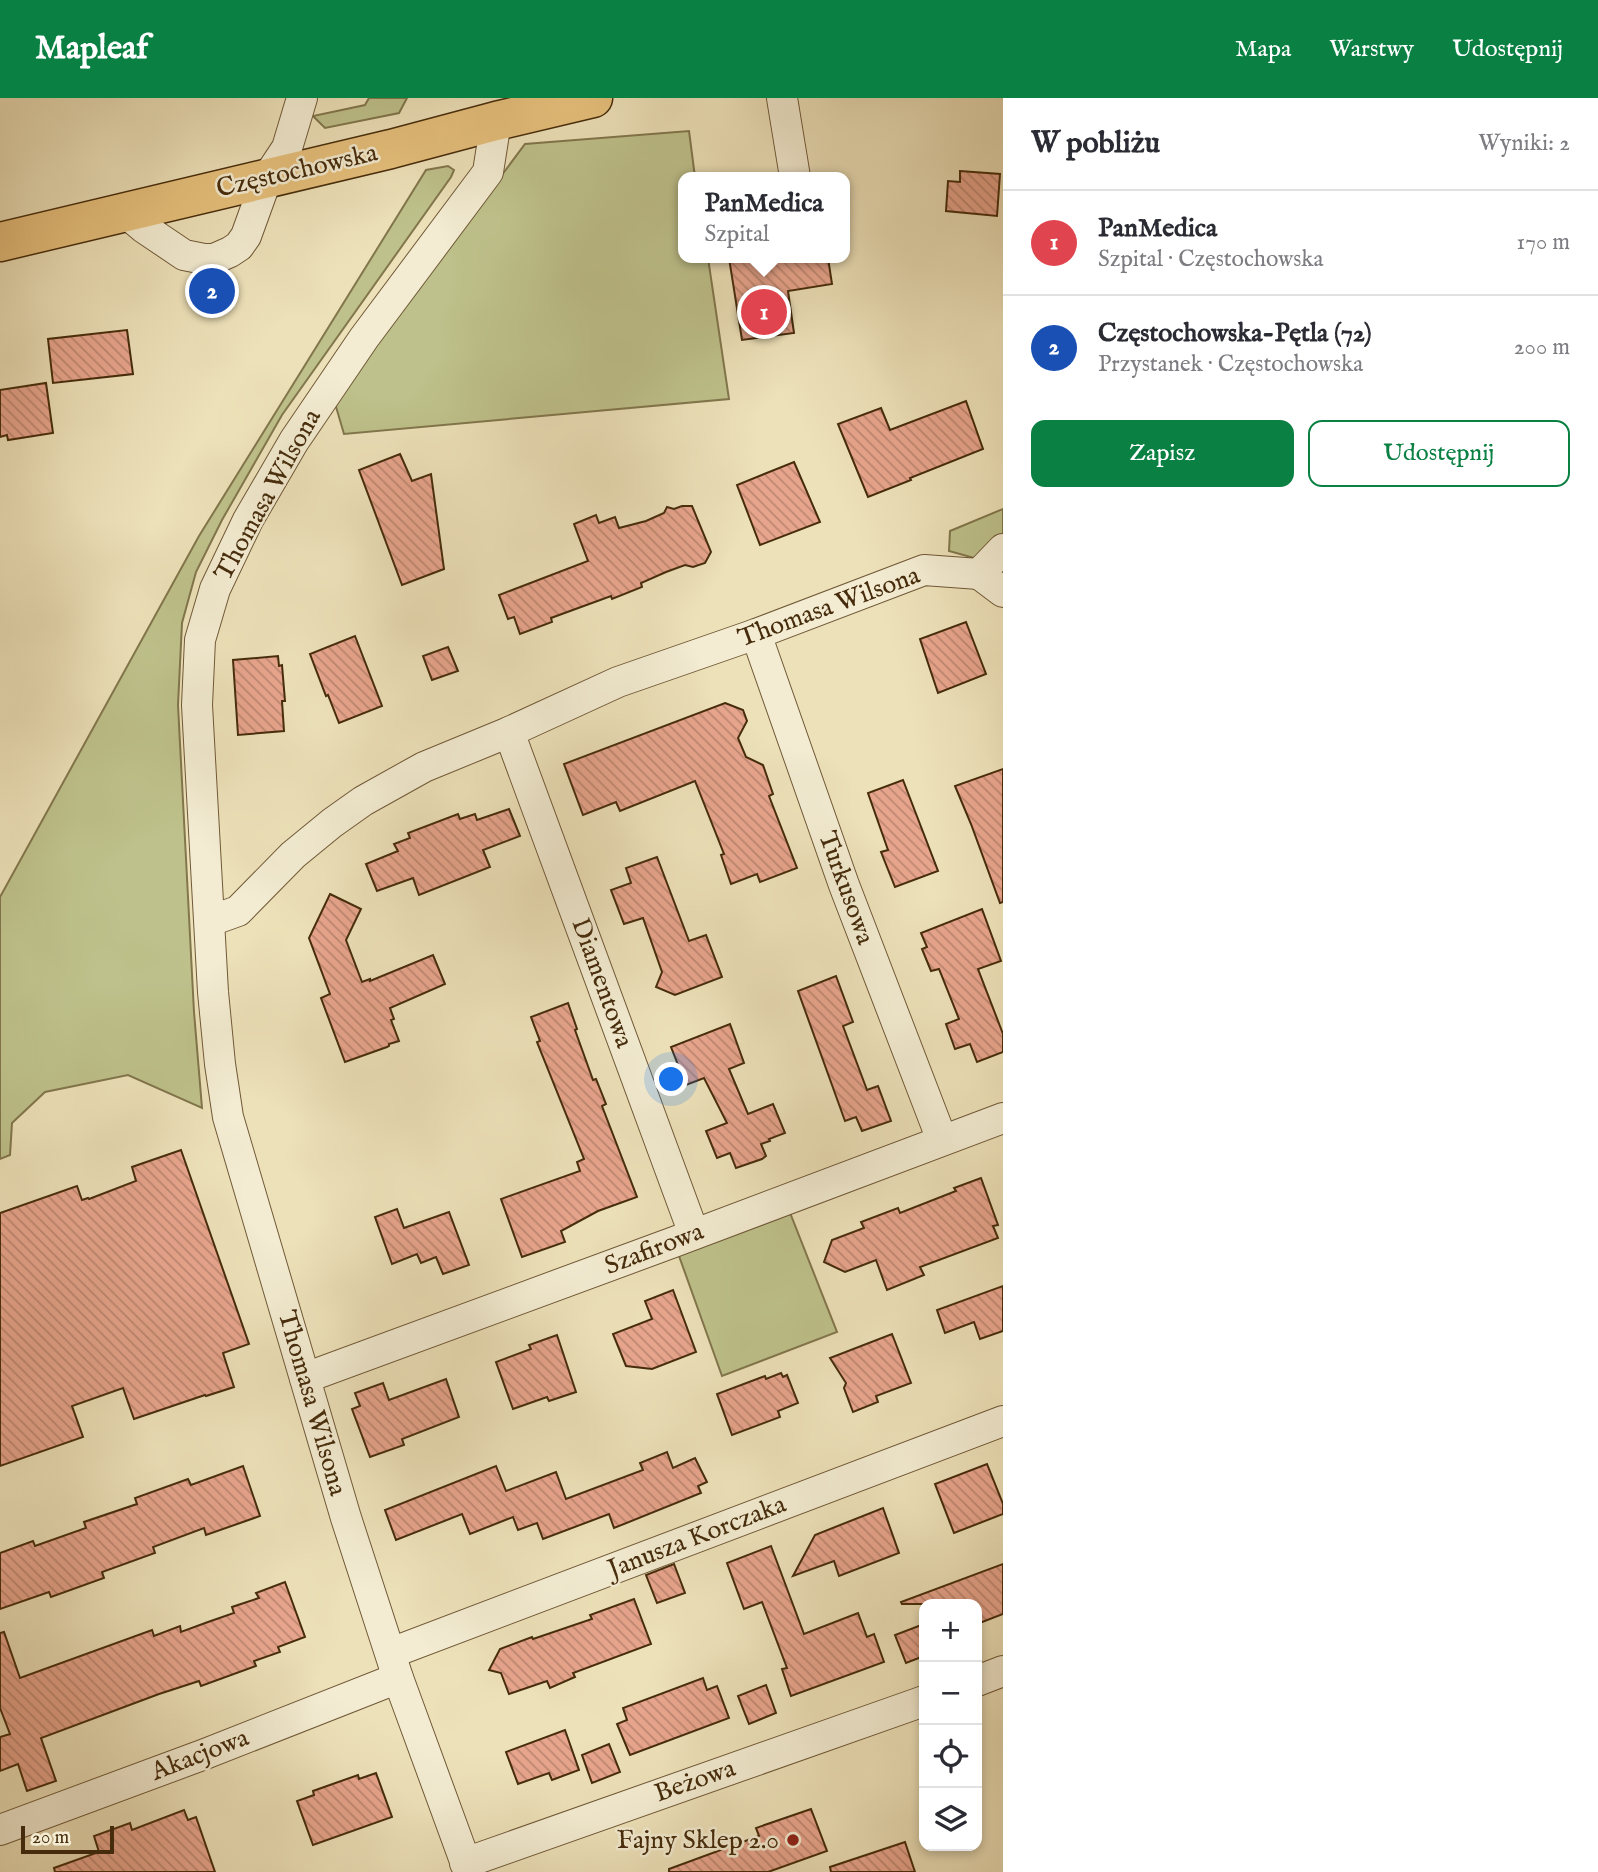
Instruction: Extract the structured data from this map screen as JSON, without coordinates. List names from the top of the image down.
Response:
{
  "streets": {
    "main road": ["Częstochowska"],
    "street": [
      "Thomasa Wilsona",
      "Turkusowa",
      "Diamentowa",
      "Szafirowa",
      "Janusza Korczaka",
      "Akacjowa",
      "Beżowa"
    ]
  },
  "crossings": [
    ["Częstochowska", "Thomasa Wilsona"],
    ["Thomasa Wilsona", "Turkusowa"],
    ["Thomasa Wilsona", "Diamentowa"],
    ["Thomasa Wilsona", "Szafirowa"],
    ["Thomasa Wilsona", "Janusza Korczaka"],
    ["Thomasa Wilsona", "Akacjowa"],
    ["Thomasa Wilsona", "Beżowa"],
    ["Turkusowa", "Szafirowa"],
    ["Diamentowa", "Szafirowa"],
    ["Janusza Korczaka", "Akacjowa"]
  ],
  "places": ["Fajny Sklep 2.0"],
  "scale_bar": "20 m",
  "page": {
    "header": "Mapleaf",
    "nav": ["Mapa", "Warstwy", "Udostępnij"],
    "heading": ["W pobliżu", "Wyniki: 2"],
    "popup": ["PanMedica", "Szpital"],
    "list": [
      {
        "mark": "1",
        "name": "PanMedica",
        "note": "Szpital · Częstochowska",
        "value": "170 m"
      },
      {
        "mark": "2",
        "name": "Częstochowska-Pętla (72)",
        "note": "Przystanek · Częstochowska",
        "value": "200 m"
      }
    ],
    "pins": ["2", "1"],
    "buttons": ["Zapisz", "Udostępnij"],
    "map_buttons": ["+", "−"],
    "scale": "20 m"
  }
}
